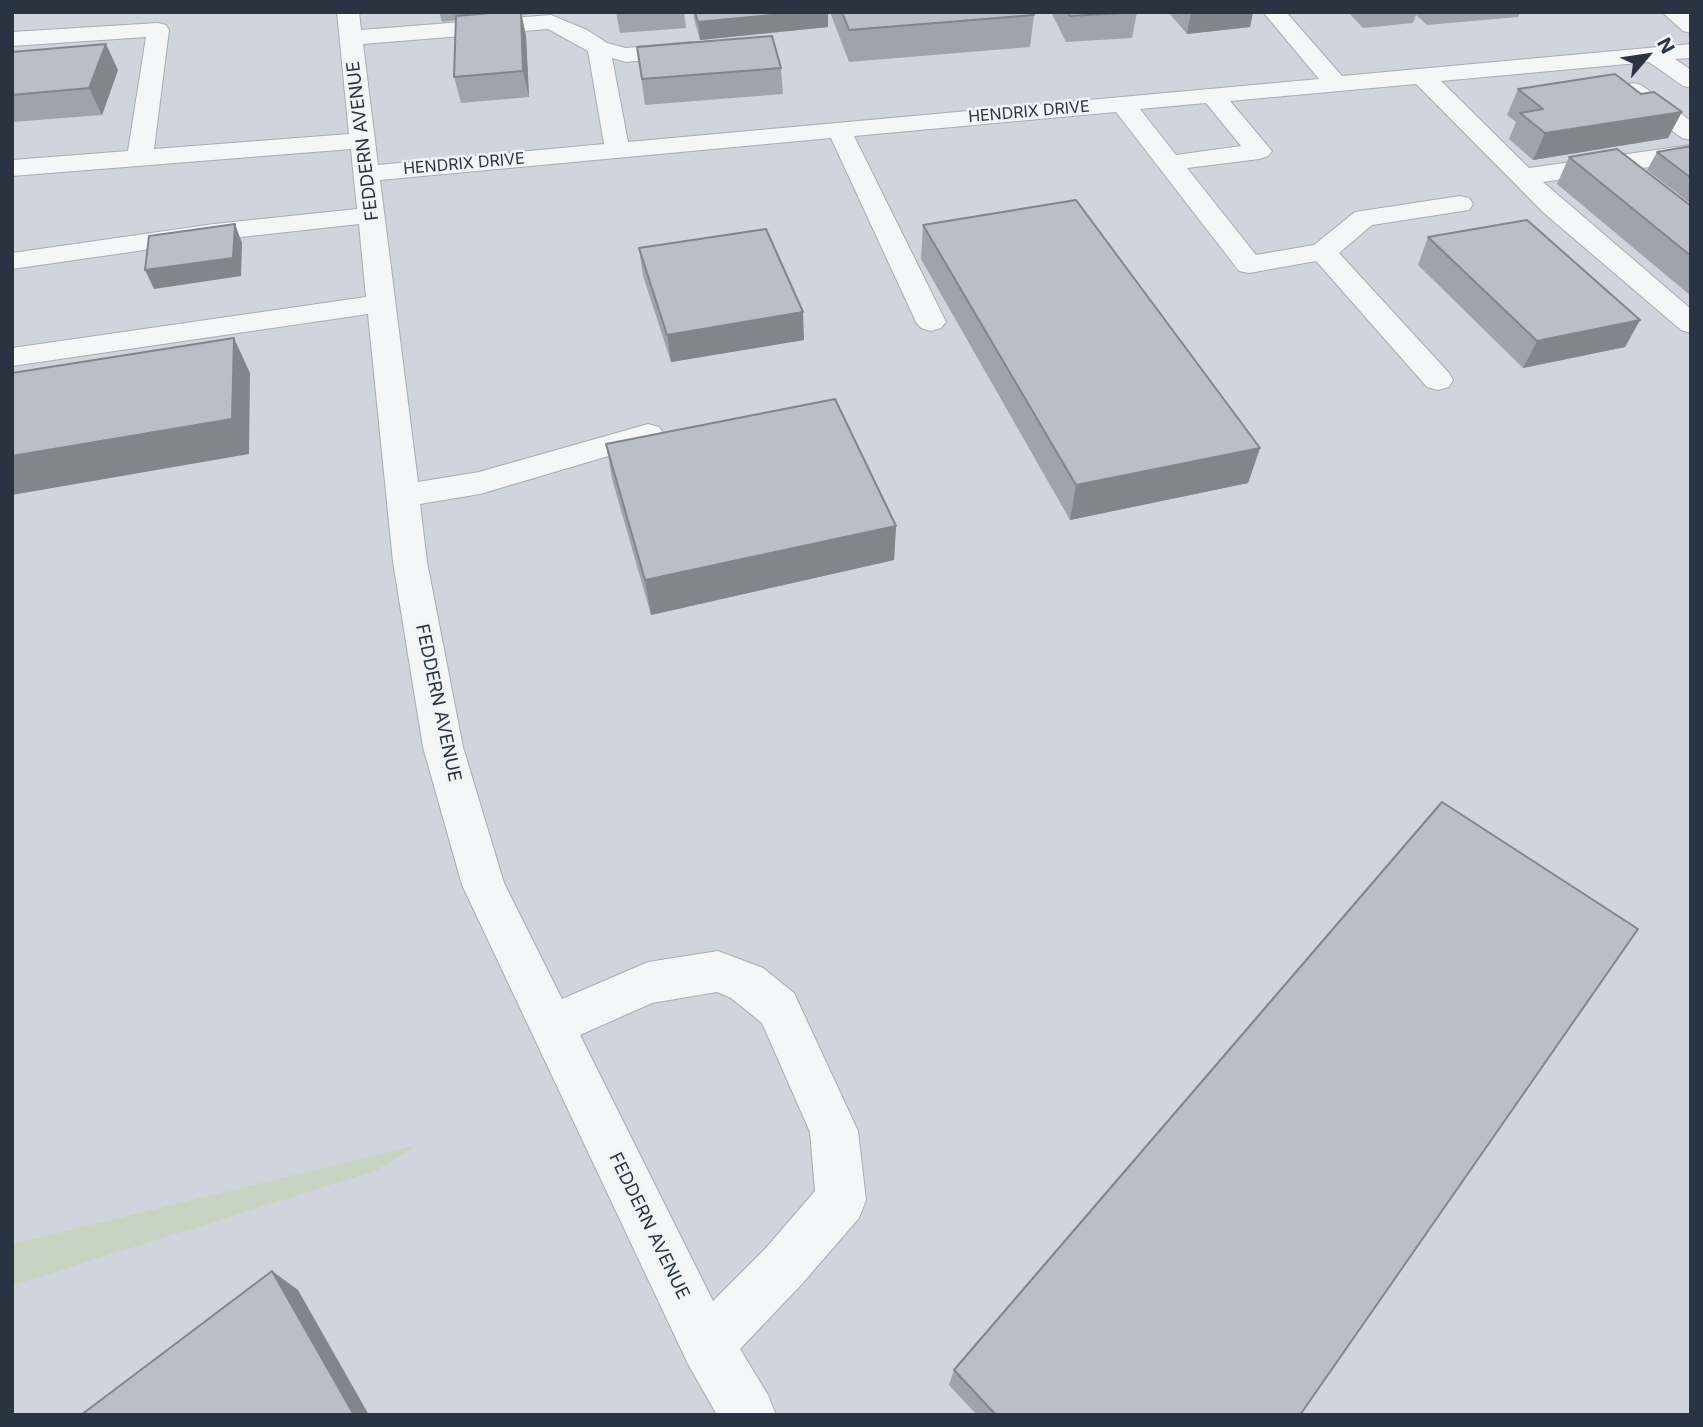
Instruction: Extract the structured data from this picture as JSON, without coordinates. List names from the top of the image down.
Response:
{
  "streets": {
    "street": ["HENDRIX DRIVE", "FEDDERN AVENUE"]
  },
  "crossings": [
    ["HENDRIX DRIVE", "FEDDERN AVENUE"]
  ],
  "north": "top right"
}
